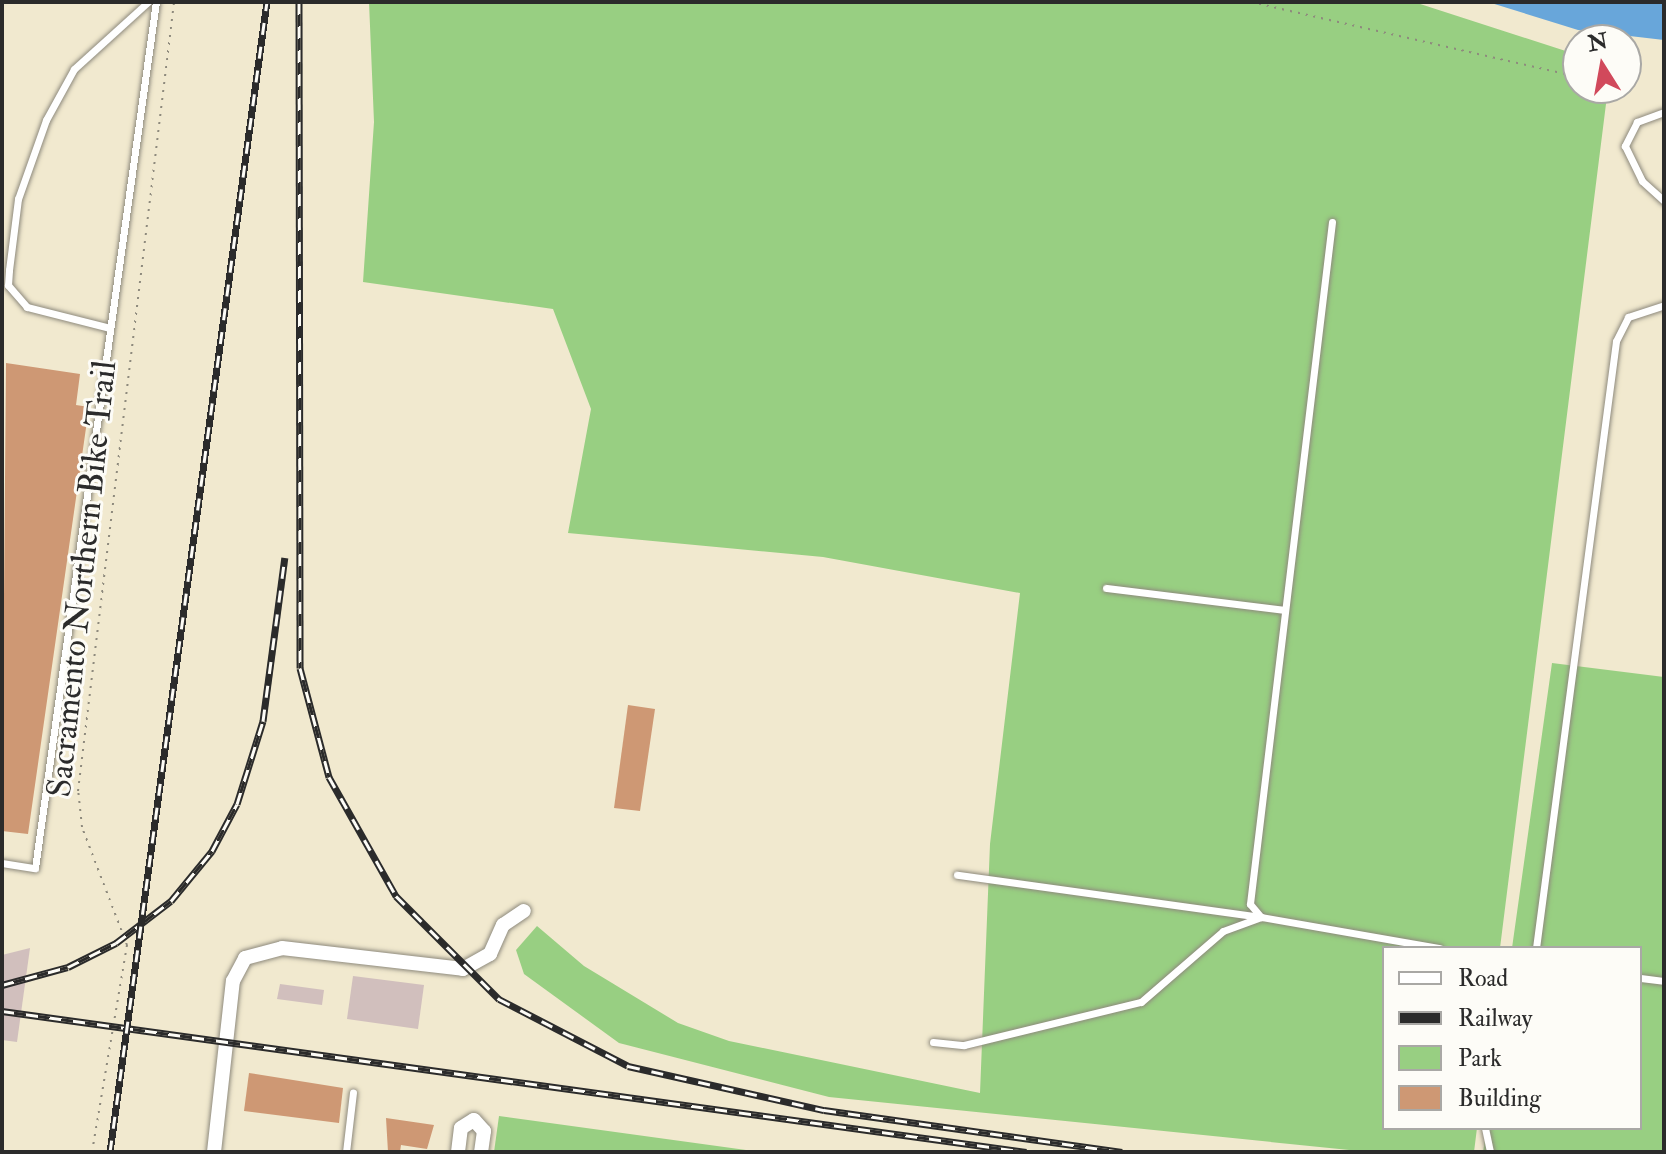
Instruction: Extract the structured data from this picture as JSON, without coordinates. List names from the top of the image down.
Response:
{
  "streets": {
    "path": ["Sacramento Northern Bike Trail"]
  },
  "legend": [
    "Road",
    "Railway",
    "Park",
    "Building"
  ],
  "north": "top"
}
